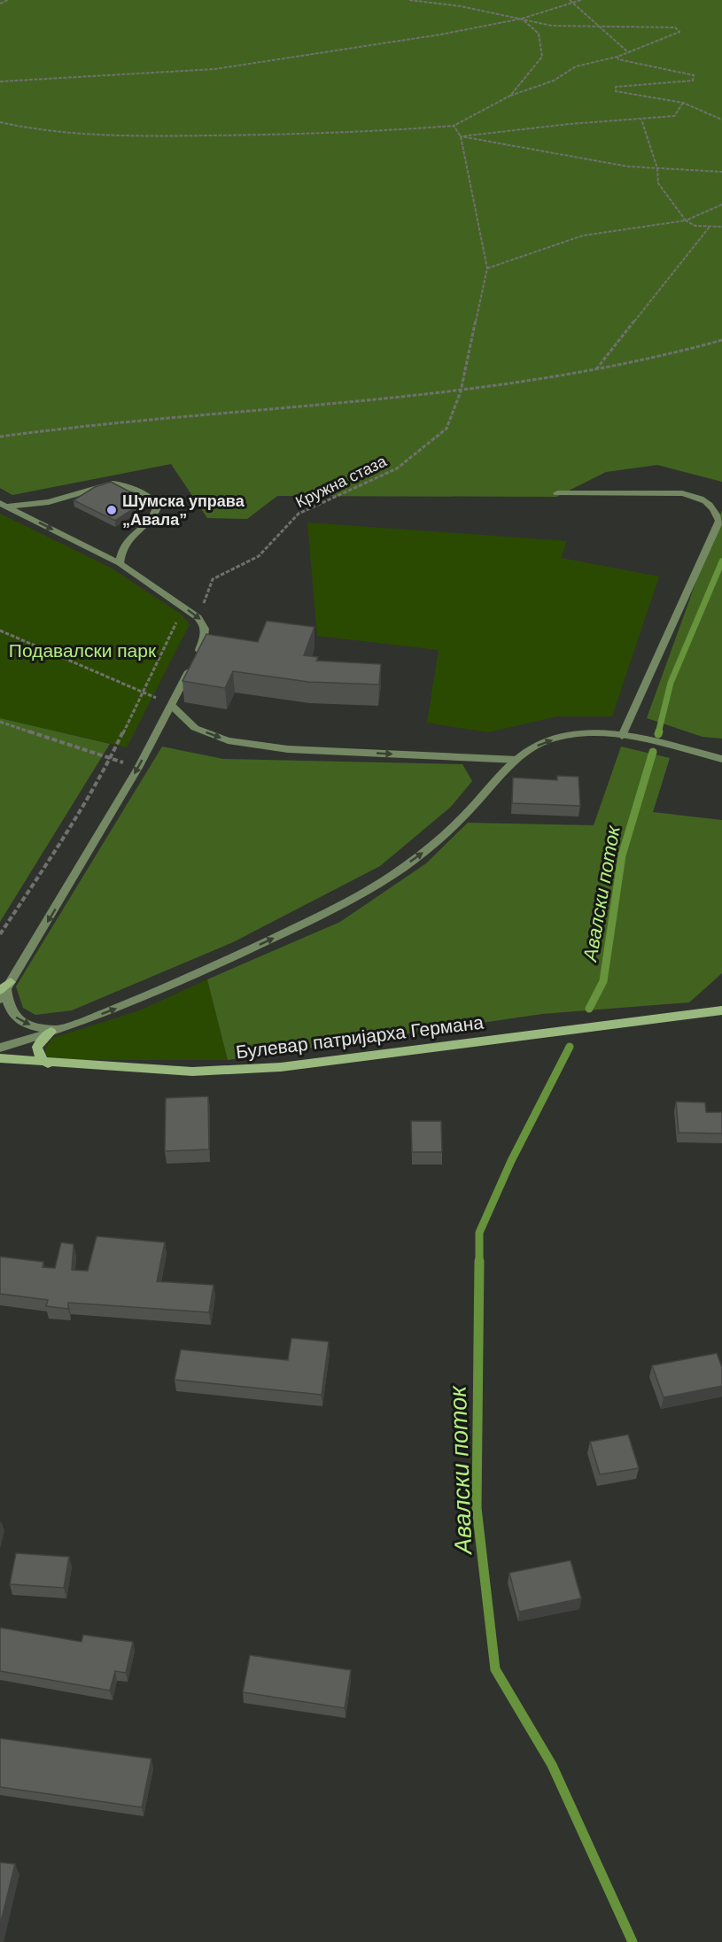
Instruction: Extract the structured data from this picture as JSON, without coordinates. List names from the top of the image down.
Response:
{
  "streets": {
    "main road": ["Булевар патријарха Германа"],
    "path": ["Кружна стаза"]
  },
  "water": ["Авалски поток"],
  "parks": ["Подавалски парк"],
  "places": ["Шумска управа „Авала”"]
}
